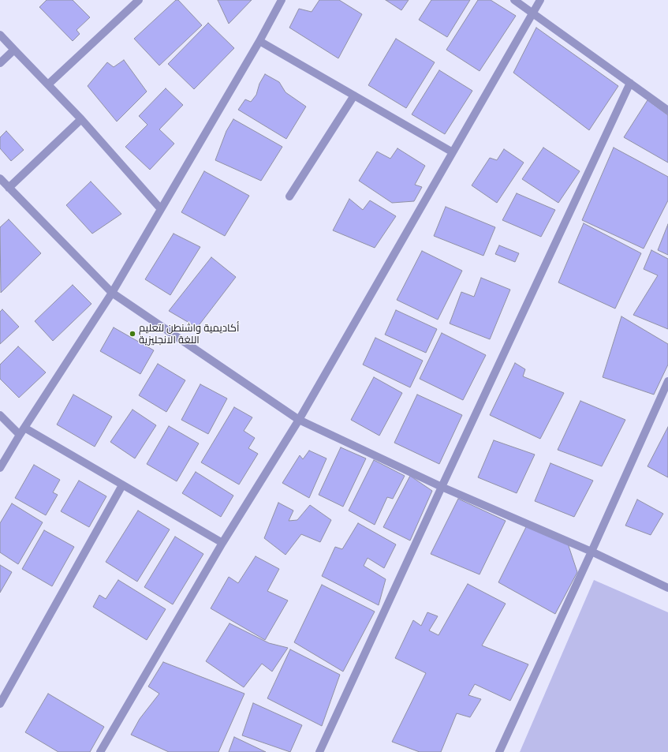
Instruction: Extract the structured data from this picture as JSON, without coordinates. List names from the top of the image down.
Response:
{
  "places": ["أكاديمية واشنطن لتعليم اللغة الانجليزية"]
}
